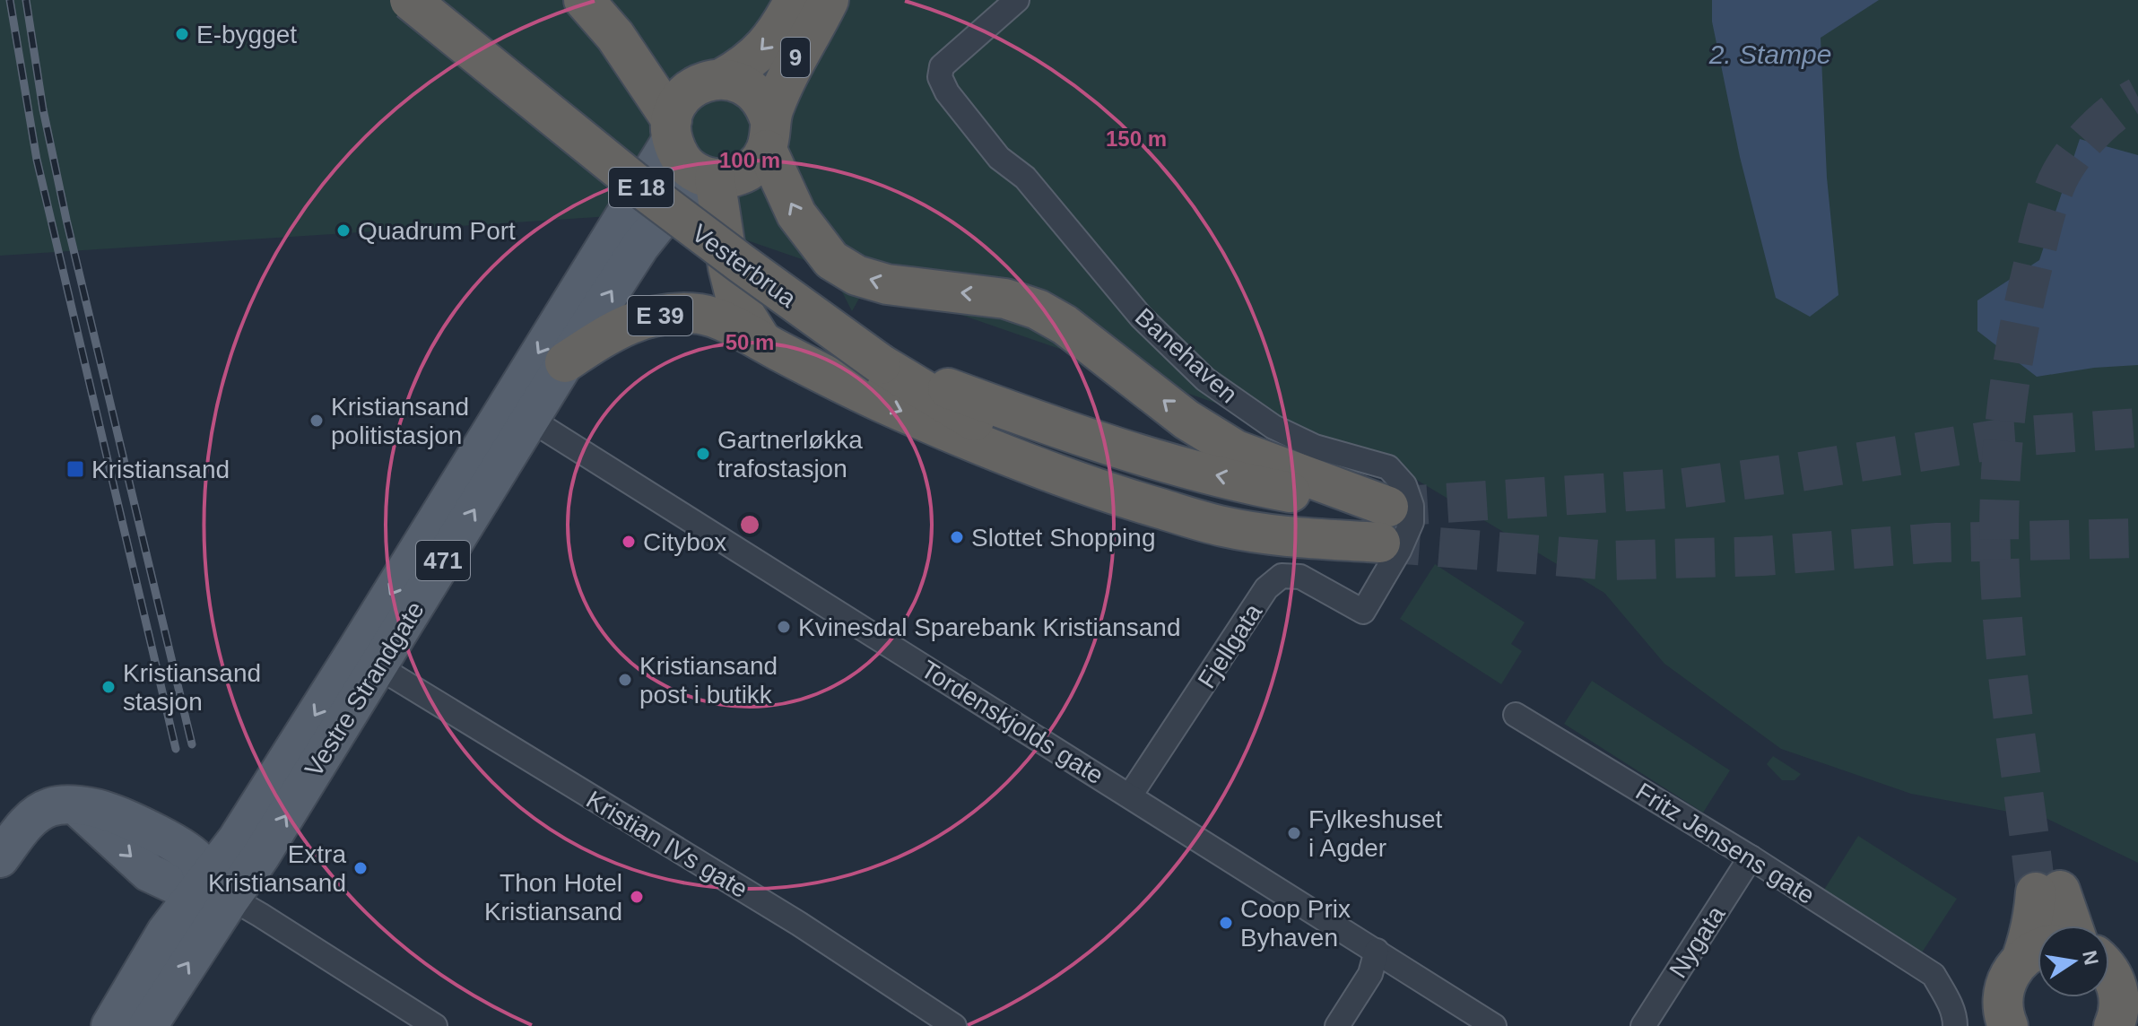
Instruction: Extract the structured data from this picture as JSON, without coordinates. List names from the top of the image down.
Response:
{
  "streets": {
    "highway": [
      "9",
      "E 18",
      "Vesterbrua",
      "E 39"
    ],
    "main road": ["471", "Vestre Strandgate"],
    "street": [
      "Banehaven",
      "Fjellgata",
      "Tordenskjolds gate",
      "Fritz Jensens gate",
      "Kristian IVs gate",
      "Nygata"
    ]
  },
  "crossings": [
    ["9", "E 18"],
    ["9", "Vestre Strandgate"],
    ["E 18", "Vesterbrua"],
    ["E 18", "Vestre Strandgate"],
    ["E 39", "Vestre Strandgate"],
    ["Banehaven", "Fjellgata"],
    ["Fjellgata", "Tordenskjolds gate"],
    ["Vestre Strandgate", "Tordenskjolds gate"],
    ["Vestre Strandgate", "Kristian IVs gate"],
    ["Fritz Jensens gate", "Nygata"]
  ],
  "water": ["2. Stampe"],
  "places": {
    "other": [
      "E-bygget",
      "Quadrum Port",
      "Kristiansand politistasjon",
      "Gartnerløkka trafostasjon",
      "Slottet Shopping",
      "Citybox",
      "Kvinesdal Sparebank Kristiansand",
      "Kristiansand post i butikk",
      "Kristiansand stasjon",
      "Fylkeshuset i Agder",
      "Extra Kristiansand",
      "Thon Hotel Kristiansand",
      "Coop Prix Byhaven"
    ],
    "transit": ["Kristiansand"]
  },
  "north": "right",
  "rings": ["150 m", "100 m", "50 m"]
}
